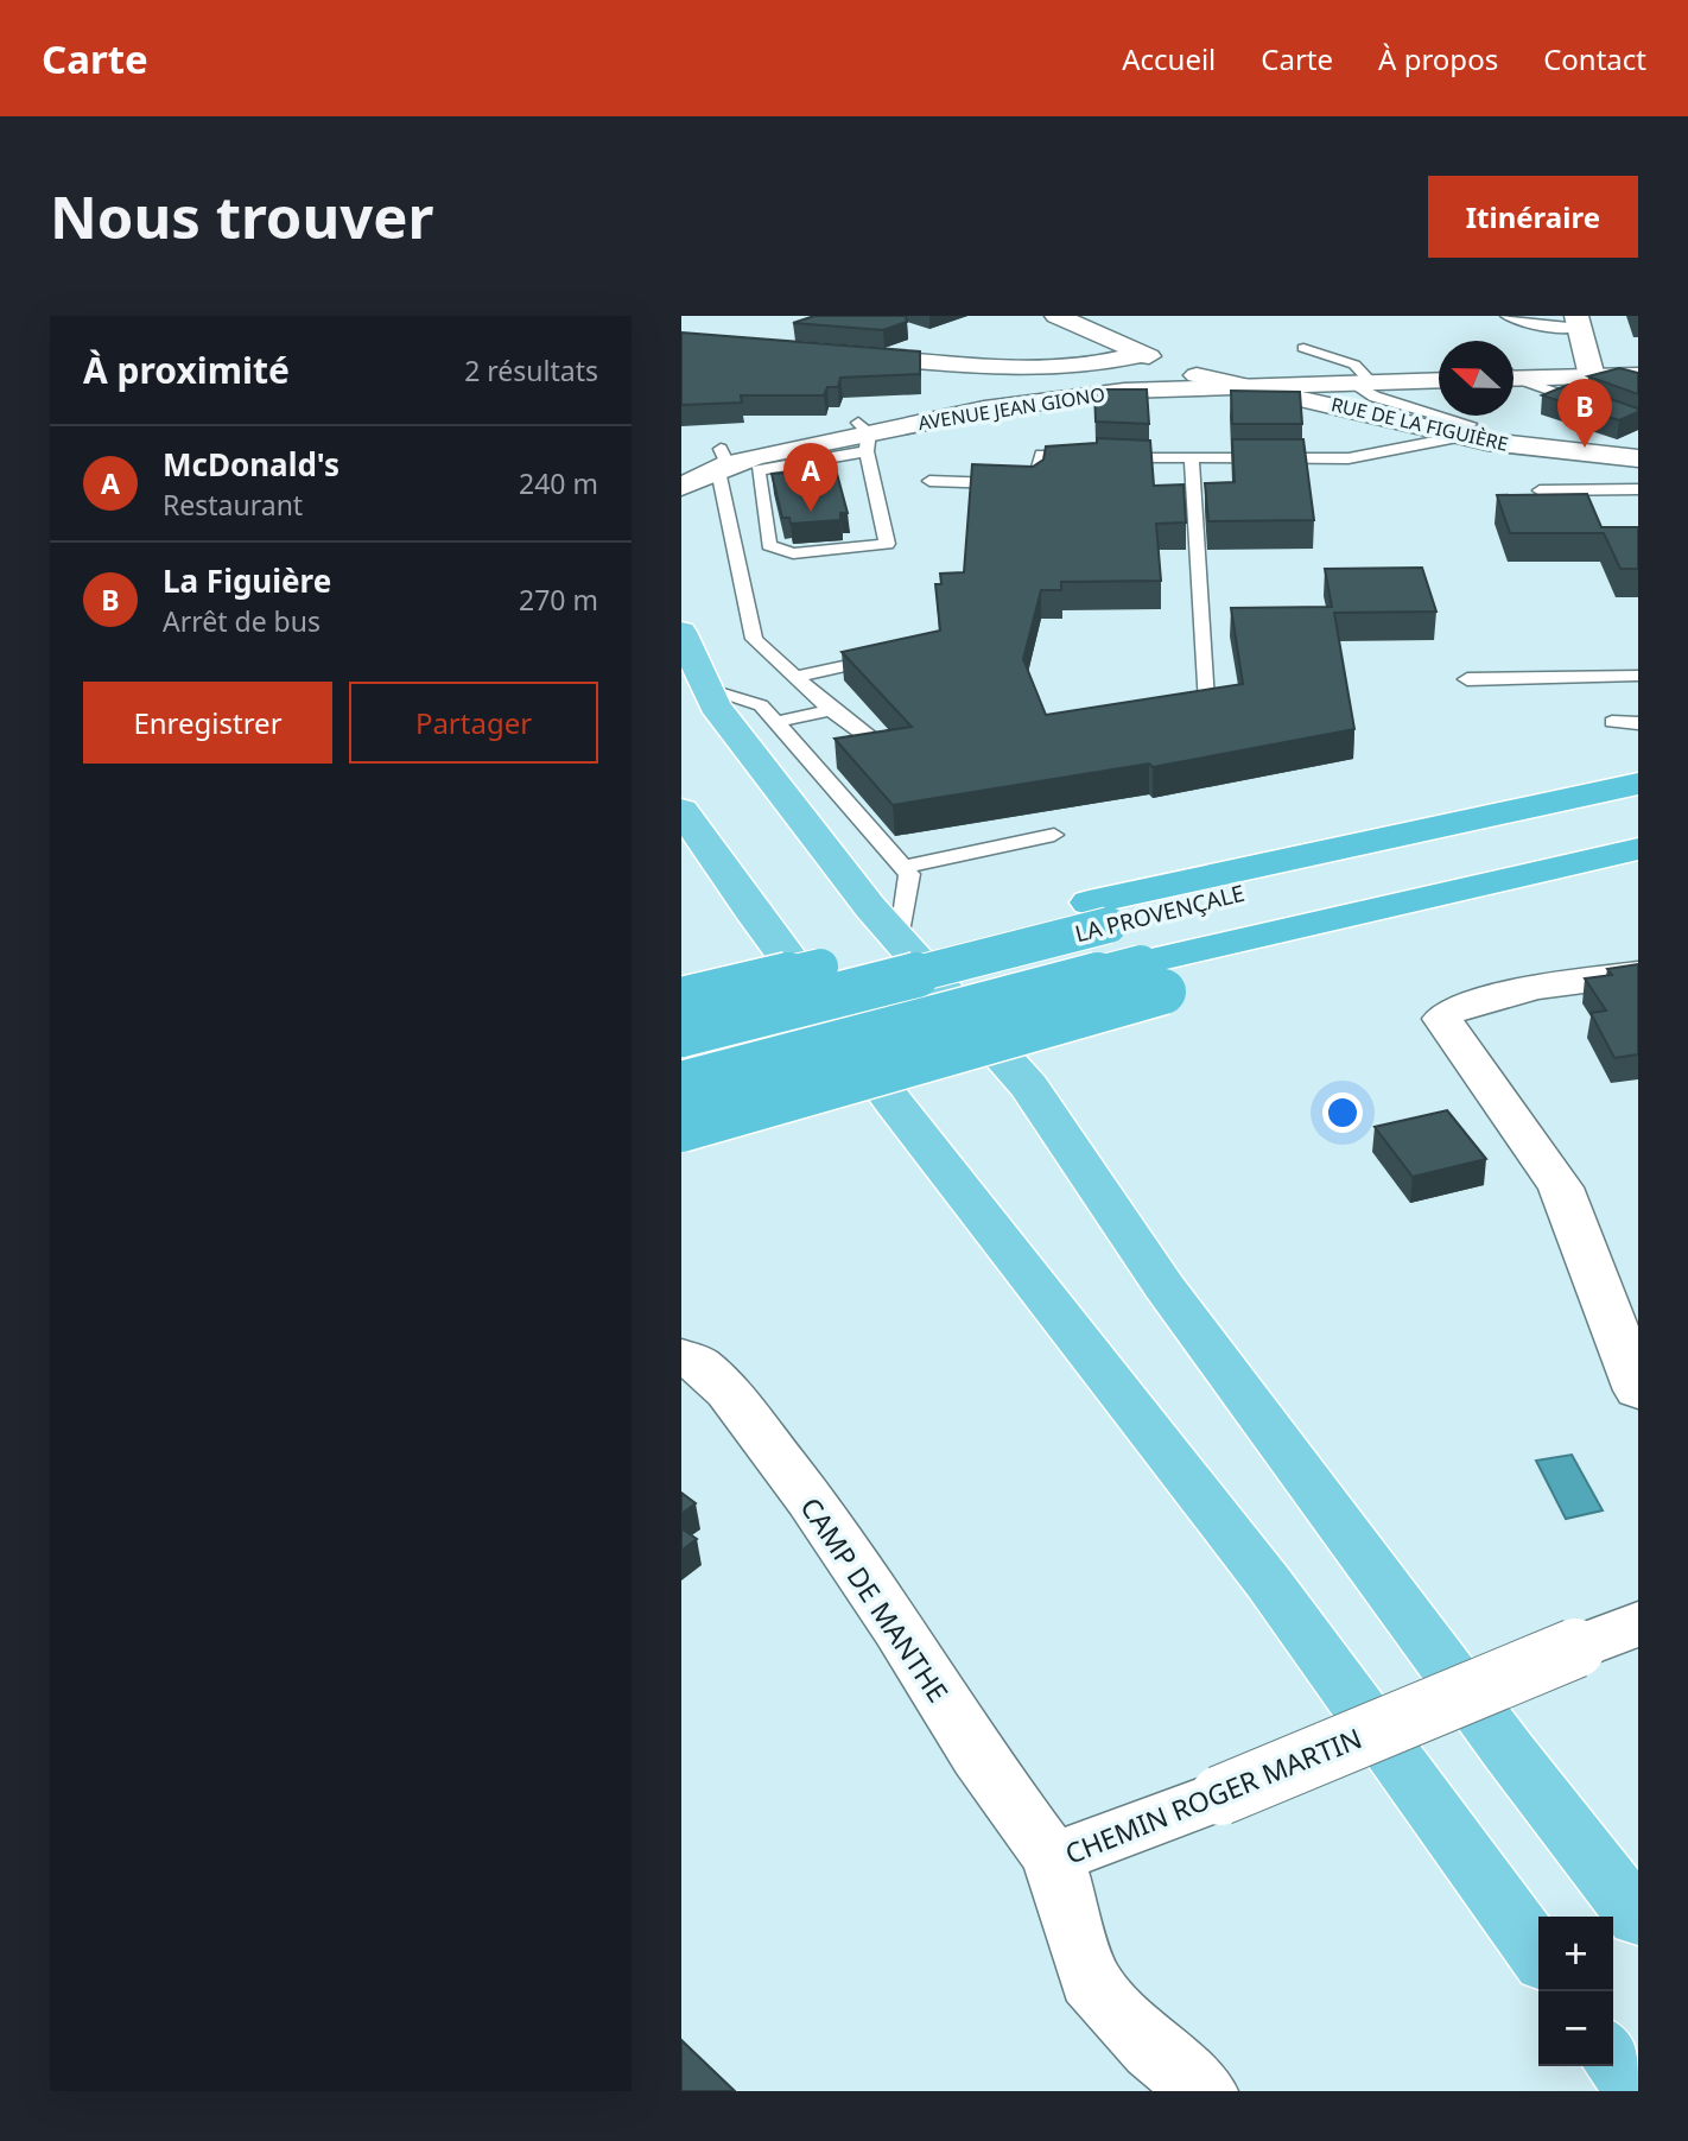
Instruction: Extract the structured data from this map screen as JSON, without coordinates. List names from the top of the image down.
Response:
{
  "streets": {
    "highway": ["LA PROVENÇALE"],
    "street": [
      "AVENUE JEAN GIONO",
      "RUE DE LA FIGUIÈRE",
      "CAMP DE MANTHE",
      "CHEMIN ROGER MARTIN"
    ]
  },
  "crossings": [
    ["AVENUE JEAN GIONO", "RUE DE LA FIGUIÈRE"],
    ["CAMP DE MANTHE", "CHEMIN ROGER MARTIN"]
  ],
  "north": "left",
  "page": {
    "header": "Carte",
    "nav": [
      "Accueil",
      "Carte",
      "À propos",
      "Contact"
    ],
    "buttons": [
      "Itinéraire",
      ["Enregistrer", "Partager"]
    ],
    "title": "Nous trouver",
    "heading": ["À proximité", "2 résultats"],
    "pins": ["B", "A"],
    "list": [
      {
        "mark": "A",
        "name": "McDonald's",
        "note": "Restaurant",
        "value": "240 m"
      },
      {
        "mark": "B",
        "name": "La Figuière",
        "note": "Arrêt de bus",
        "value": "270 m"
      }
    ],
    "map_buttons": ["+", "−"]
  }
}
